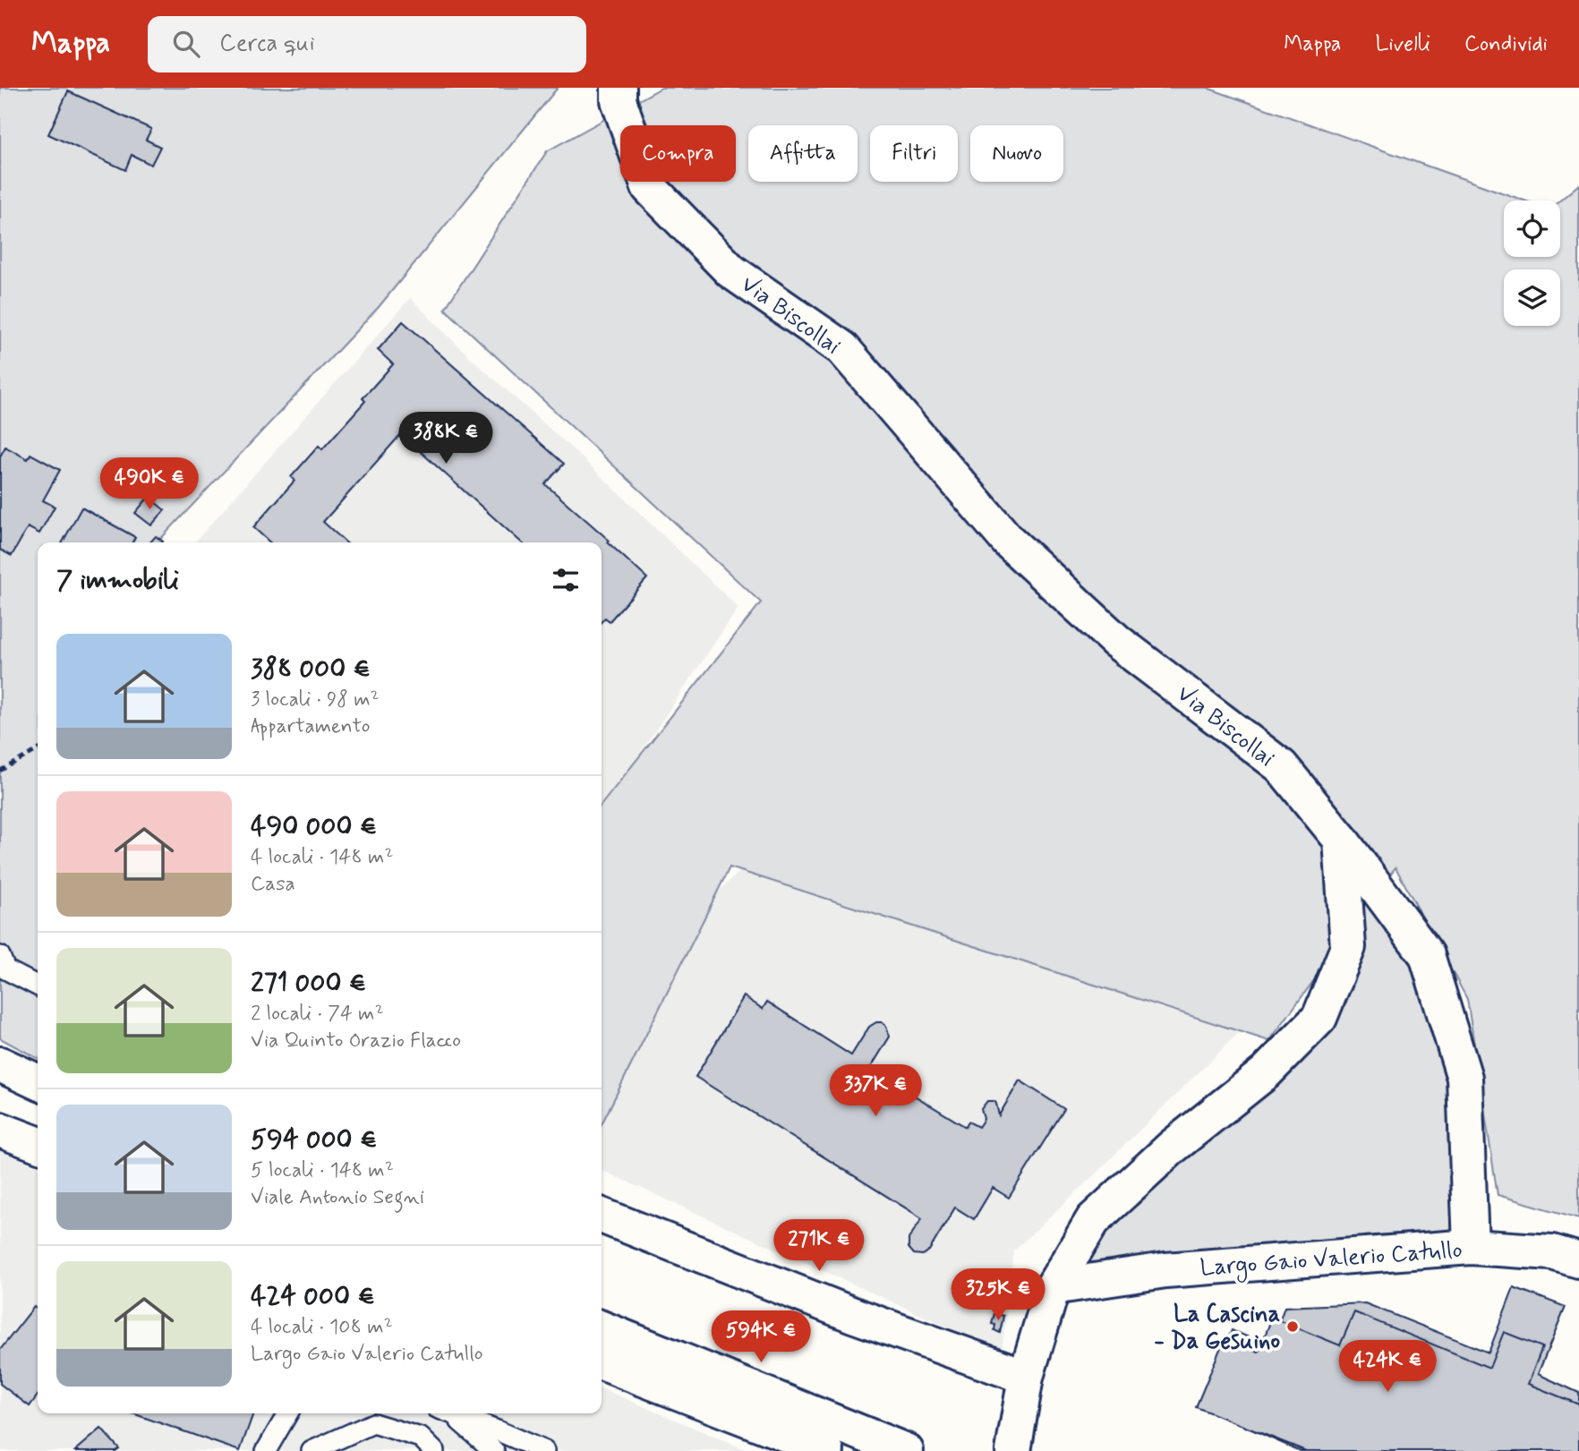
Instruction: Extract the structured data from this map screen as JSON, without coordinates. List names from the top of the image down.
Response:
{
  "streets": {
    "street": ["Via Biscollai", "Largo Gaio Valerio Catullo"]
  },
  "crossings": [
    ["Via Biscollai", "Largo Gaio Valerio Catullo"]
  ],
  "places": ["La Cascina - Da Gesuino"],
  "page": {
    "header": "Mappa",
    "search": "Cerca qui",
    "nav": ["Mappa", "Livelli", "Condividi"],
    "chip": [
      "Compra",
      "Affitta",
      "Filtri",
      "Nuovo"
    ],
    "price": [
      "388K €",
      "490K €",
      "337K €",
      "271K €",
      "325K €",
      "594K €",
      "424K €"
    ],
    "heading": "7 immobili",
    "list": [
      {
        "name": "388 000 €",
        "note": "3 locali · 98 m² · Appartamento"
      },
      {
        "name": "490 000 €",
        "note": "4 locali · 148 m² · Casa"
      },
      {
        "name": "271 000 €",
        "note": "2 locali · 74 m² · Via Quinto Orazio Flacco"
      },
      {
        "name": "594 000 €",
        "note": "5 locali · 148 m² · Viale Antonio Segni"
      },
      {
        "name": "424 000 €",
        "note": "4 locali · 108 m² · Largo Gaio Valerio Catullo"
      }
    ]
  }
}
